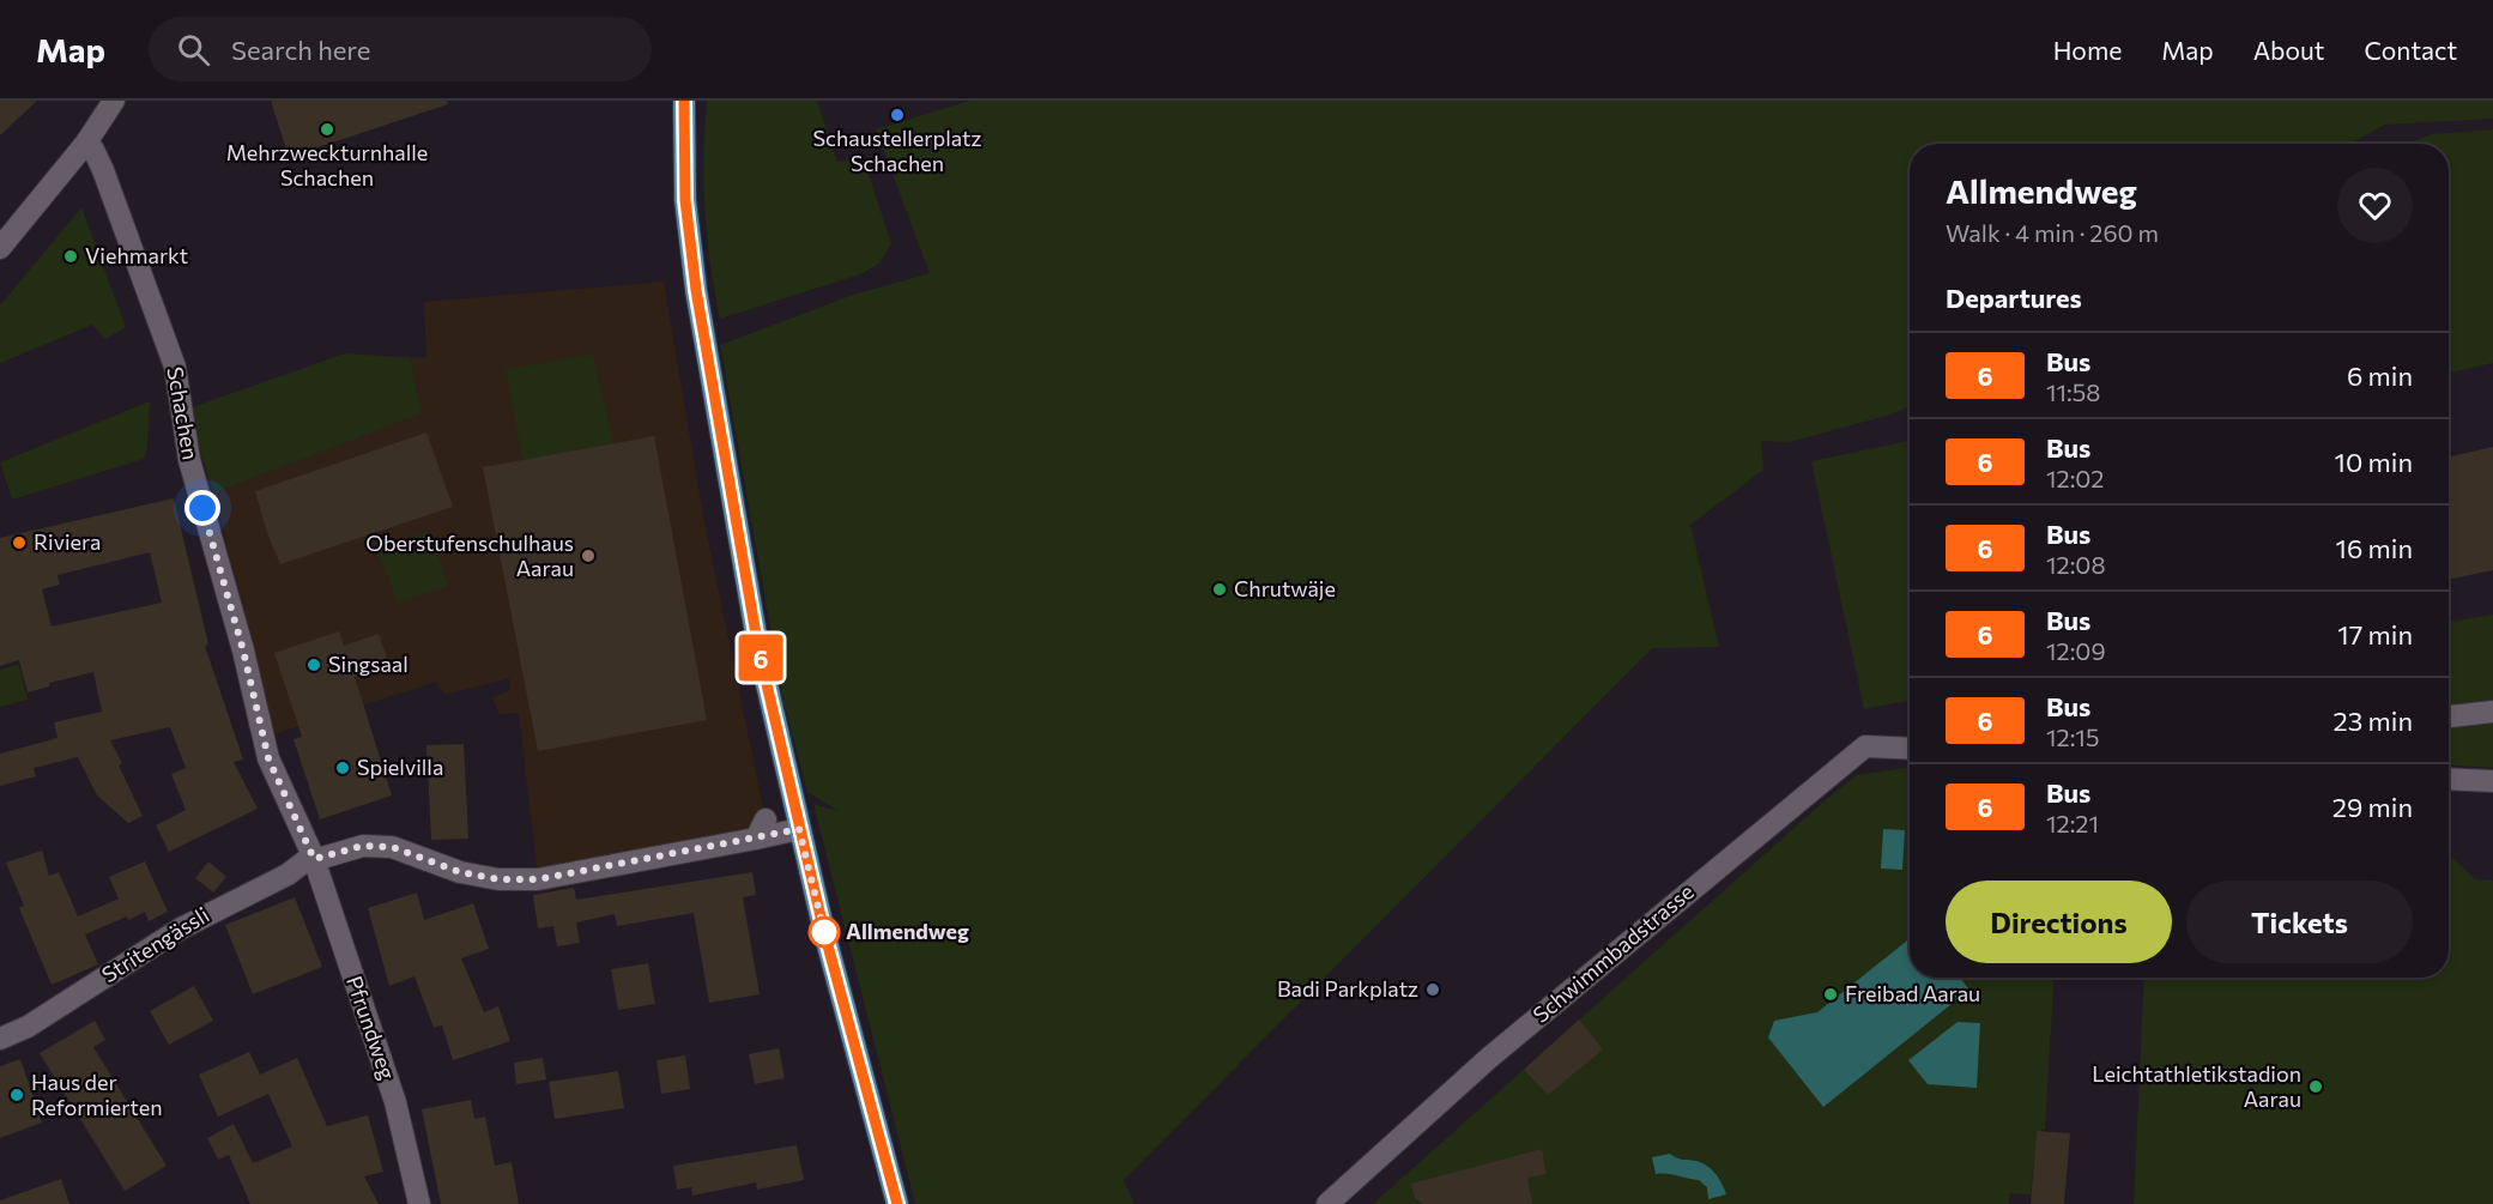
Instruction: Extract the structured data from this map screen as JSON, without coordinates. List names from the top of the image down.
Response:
{
  "streets": {
    "street": [
      "Schachen",
      "Stritengässli",
      "Schwimmbadstrasse",
      "Pfrundweg"
    ]
  },
  "crossings": [
    ["Schachen", "Stritengässli"],
    ["Schachen", "Pfrundweg"],
    ["Stritengässli", "Pfrundweg"]
  ],
  "places": [
    "Schaustellerplatz Schachen",
    "Mehrzweckturnhalle Schachen",
    "Viehmarkt",
    "Riviera",
    "Oberstufenschulhaus Aarau",
    "Chrutwäje",
    "Singsaal",
    "Spielvilla",
    "Allmendweg",
    "Badi Parkplatz",
    "Freibad Aarau",
    "Leichtathletikstadion Aarau",
    "Haus der Reformierten"
  ],
  "lines": ["bus line 6"],
  "page": {
    "header": "Map",
    "search": "Search here",
    "nav": [
      "Home",
      "Map",
      "About",
      "Contact"
    ],
    "on_map": "6",
    "heading": [
      ["Allmendweg", "Walk · 4 min · 260 m"],
      "Departures"
    ],
    "list": [
      {
        "mark": "6",
        "name": "Bus",
        "note": "11:58",
        "value": "6 min"
      },
      {
        "mark": "6",
        "name": "Bus",
        "note": "12:02",
        "value": "10 min"
      },
      {
        "mark": "6",
        "name": "Bus",
        "note": "12:08",
        "value": "16 min"
      },
      {
        "mark": "6",
        "name": "Bus",
        "note": "12:09",
        "value": "17 min"
      },
      {
        "mark": "6",
        "name": "Bus",
        "note": "12:15",
        "value": "23 min"
      },
      {
        "mark": "6",
        "name": "Bus",
        "note": "12:21",
        "value": "29 min"
      }
    ],
    "buttons": ["Directions", "Tickets"]
  }
}
